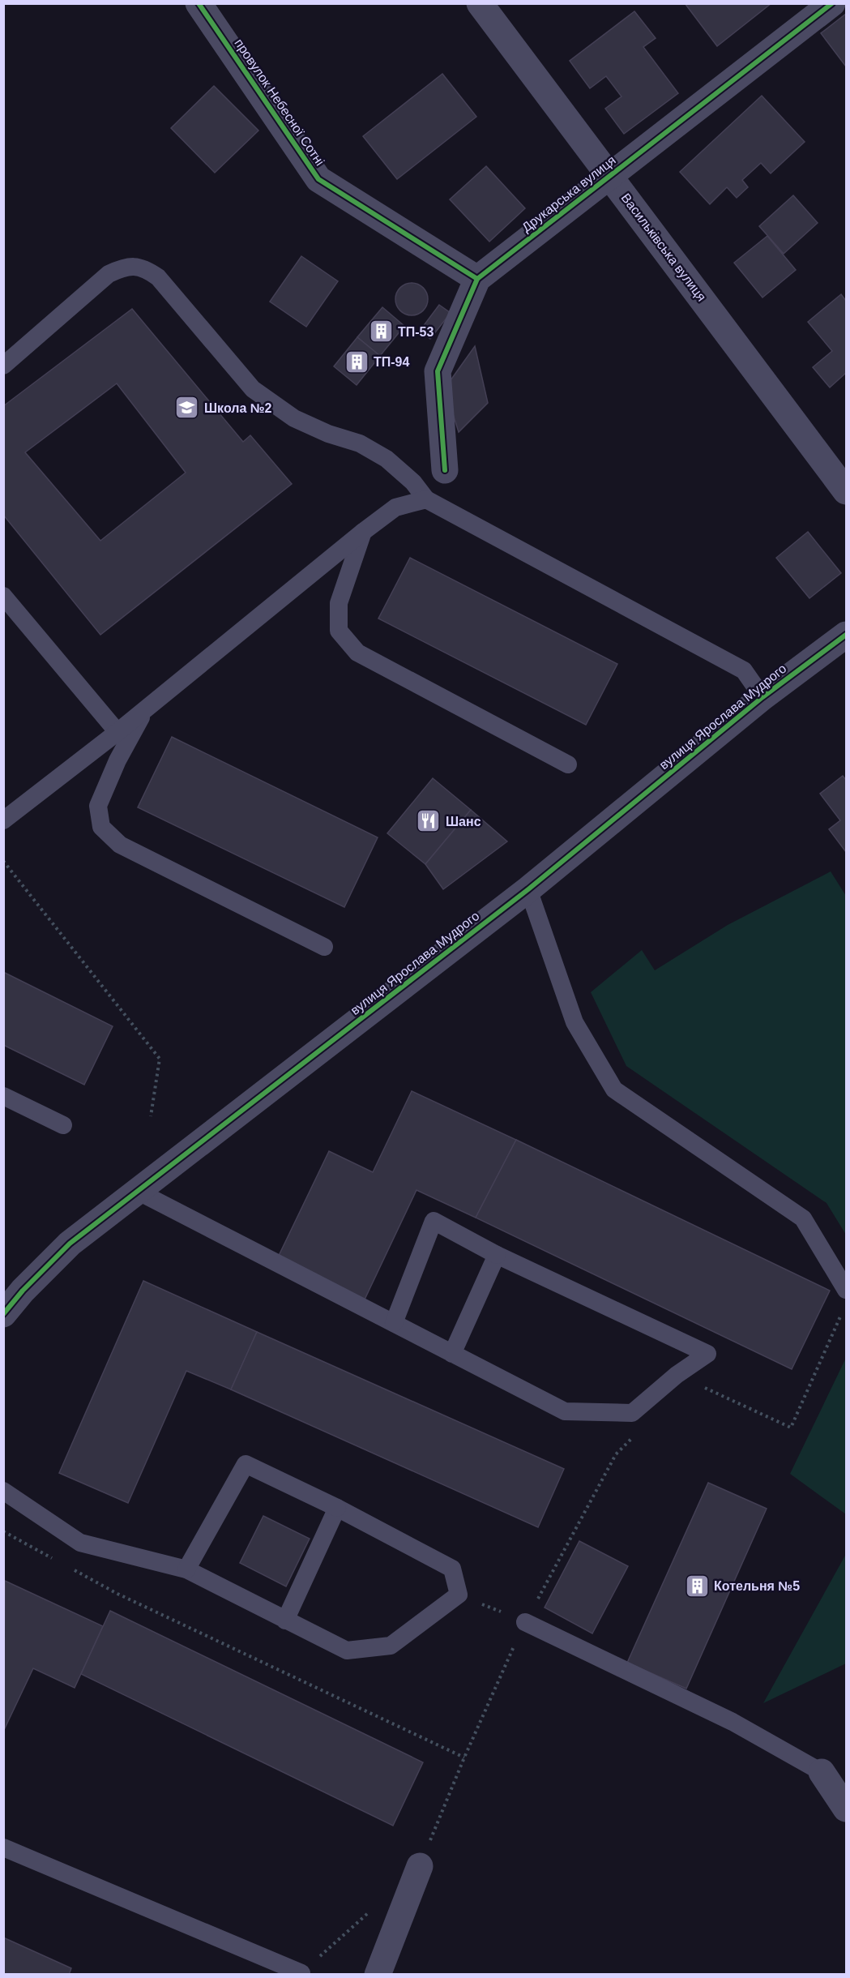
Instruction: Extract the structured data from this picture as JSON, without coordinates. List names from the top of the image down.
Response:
{
  "streets": {
    "street": [
      "провулок Небесної Сотні",
      "Друкарська вулиця",
      "Васильківська вулиця",
      "вулиця Ярослава Мудрого"
    ]
  },
  "crossings": [
    ["провулок Небесної Сотні", "Друкарська вулиця"],
    ["Друкарська вулиця", "Васильківська вулиця"]
  ],
  "places": {
    "building": ["ТП-53", "ТП-94", "Котельня №5"],
    "school or university": ["Школа №2"],
    "restaurant": ["Шанс"]
  }
}
